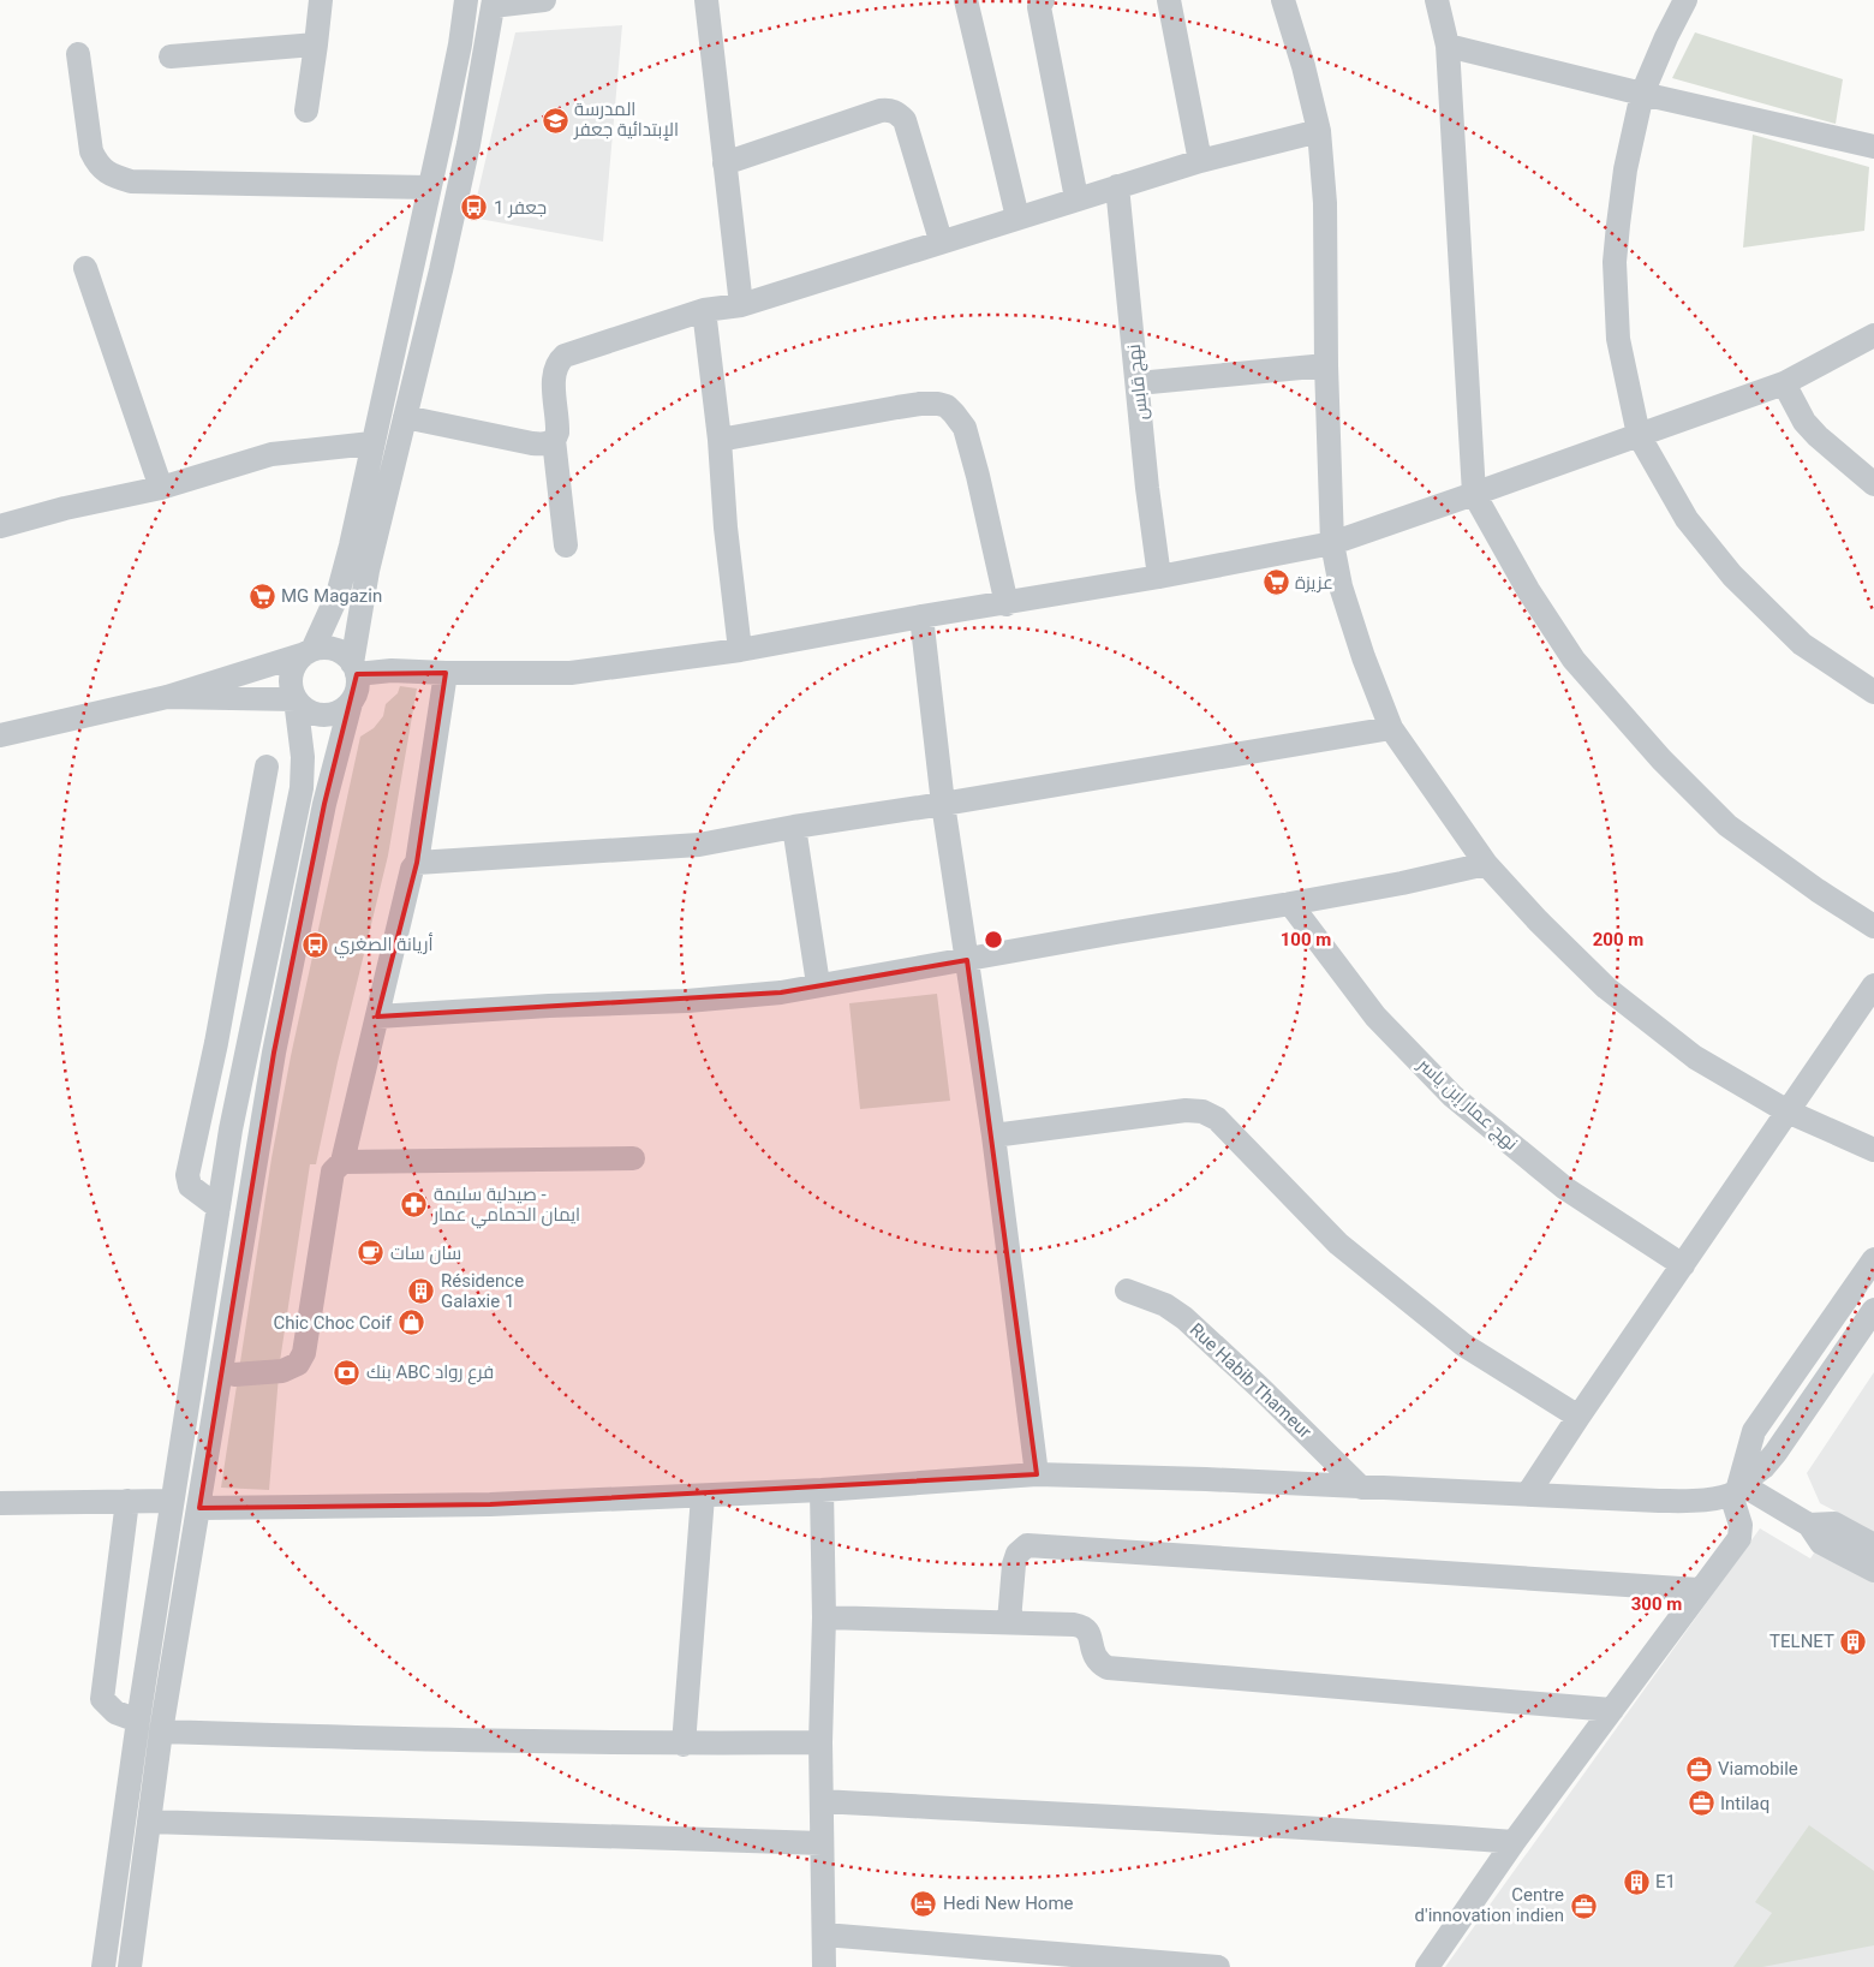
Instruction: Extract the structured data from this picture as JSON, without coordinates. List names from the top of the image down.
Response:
{
  "streets": {
    "street": ["نهج قابس", "نهج عمار إبن ياسر", "Rue Habib Thameur"]
  },
  "places": {
    "school or university": ["المدرسة الإبتدائية جعفر"],
    "bus stop": ["جعفر 1", "أريانة الصغري"],
    "supermarket": ["عزيزة", "MG Magazin"],
    "pharmacy": ["صيدلية سليمة - ايمان الحمامي عمار"],
    "cafe": ["سان سات"],
    "building": ["Résidence Galaxie 1", "TELNET", "E1"],
    "shop": ["Chic Choc Coif"],
    "bank": ["بنك ABC فرع رواد"],
    "office": ["Viamobile", "Intilaq", "Centre d'innovation indien"],
    "hotel": ["Hedi New Home"]
  },
  "rings": ["100 m", "200 m", "300 m"]
}
